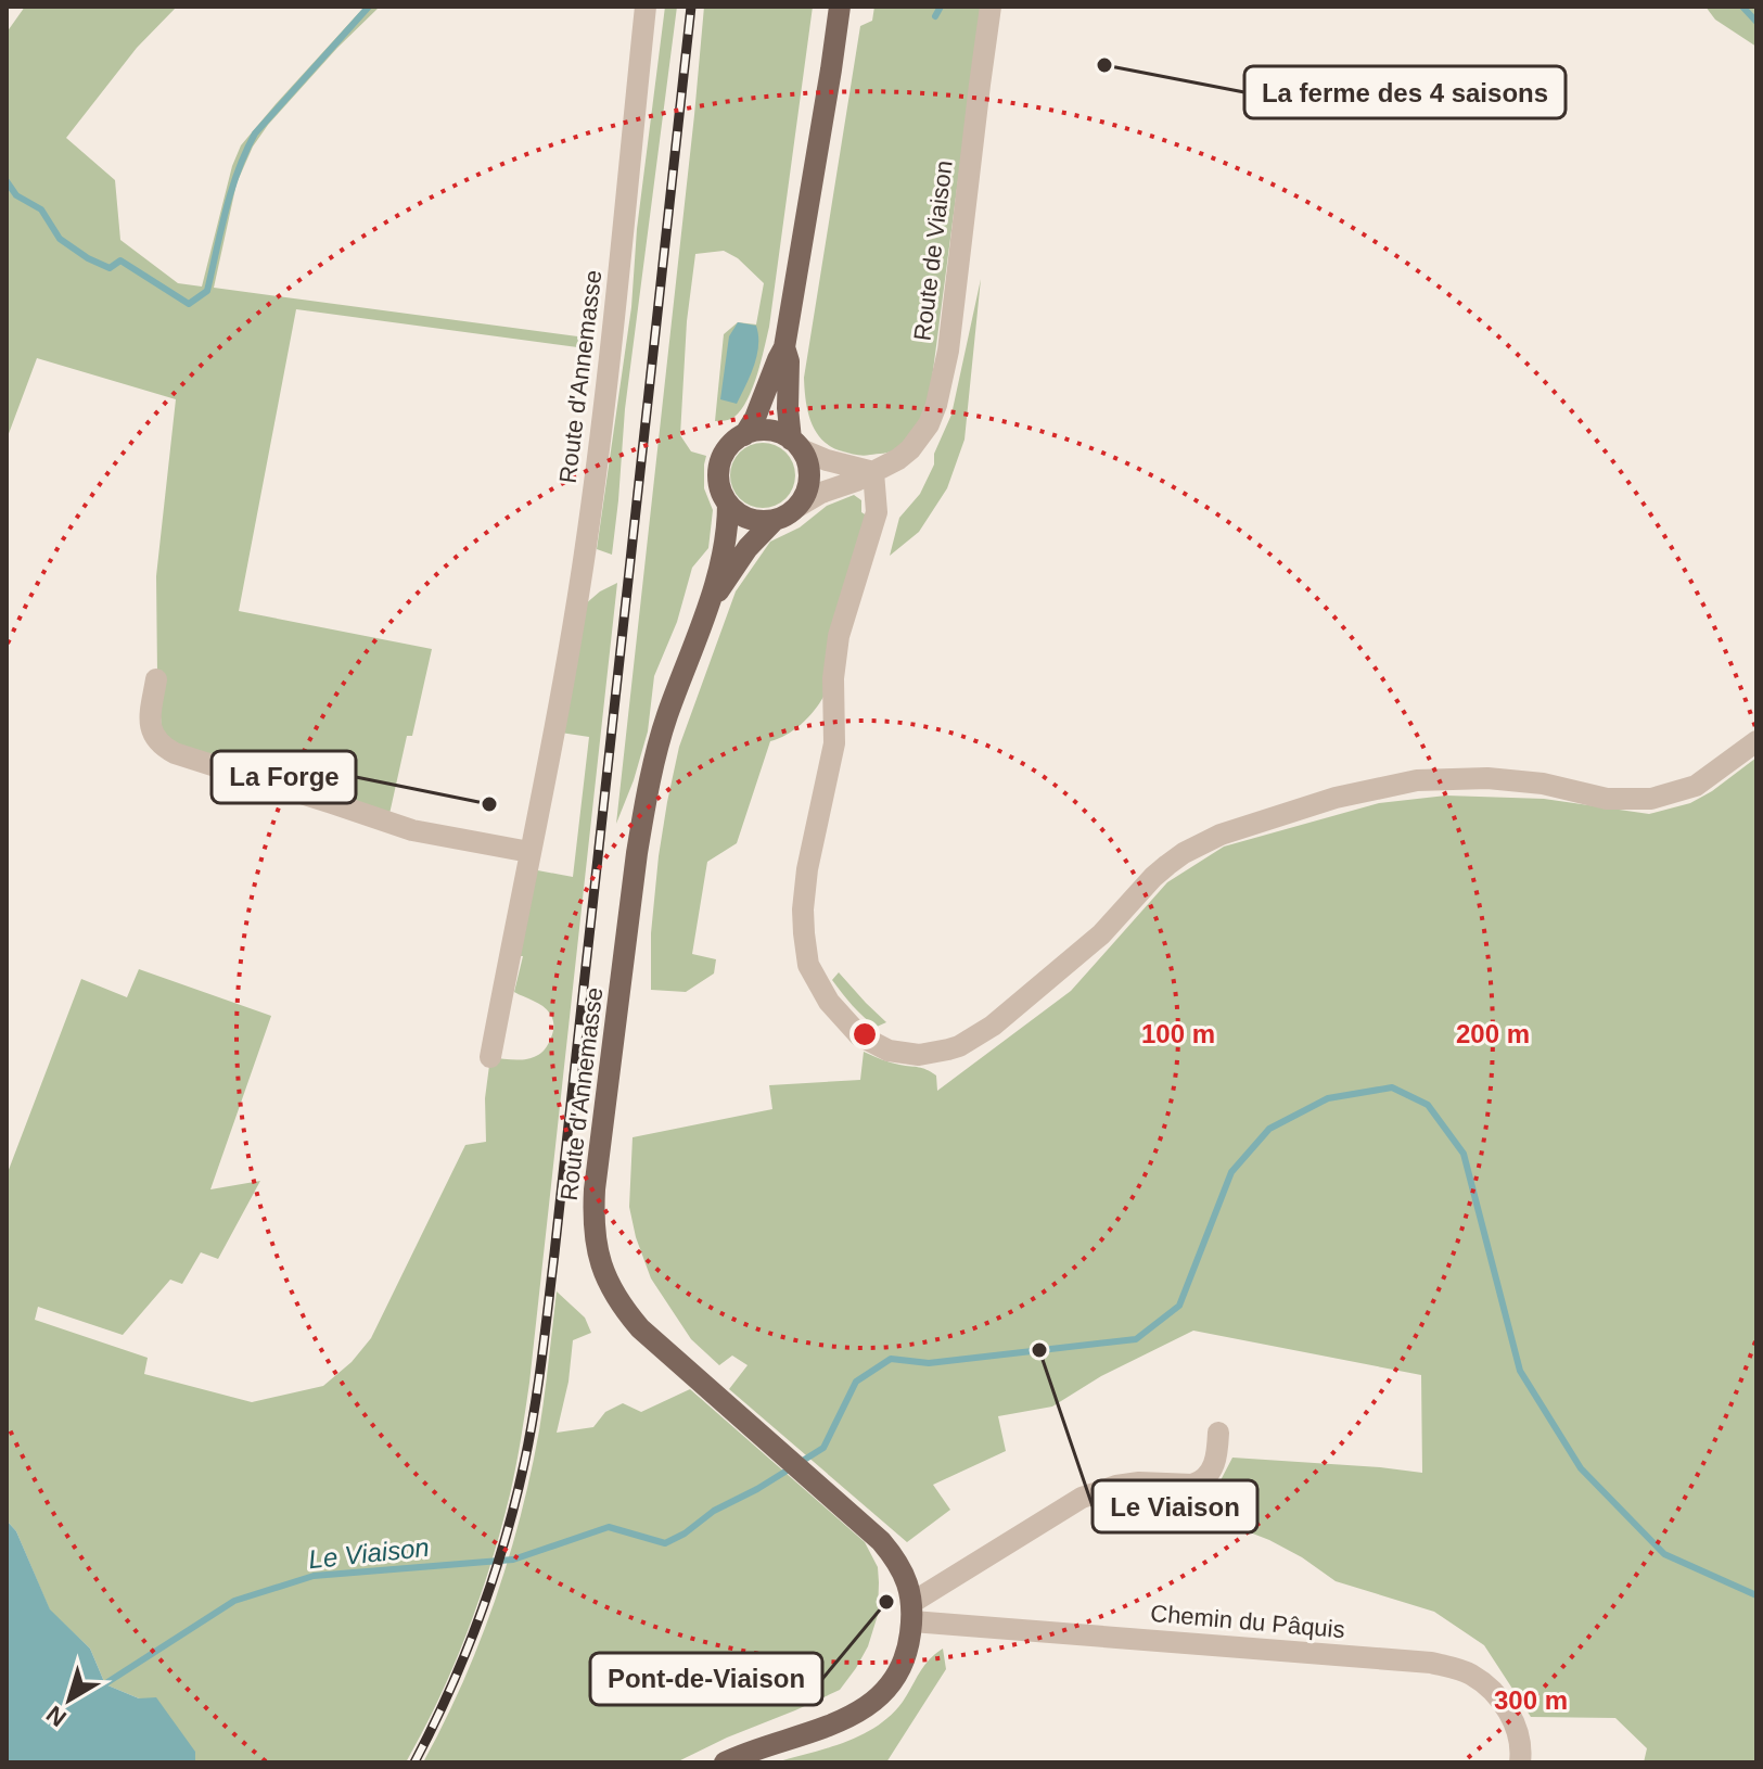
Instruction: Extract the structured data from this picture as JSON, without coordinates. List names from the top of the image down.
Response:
{
  "streets": {
    "main road": ["Route d'Annemasse"],
    "street": ["Route de Viaison", "Chemin du Pâquis"]
  },
  "crossings": [
    ["Route de Viaison", "Route d'Annemasse"],
    ["Route d'Annemasse", "Chemin du Pâquis"]
  ],
  "water": ["Le Viaison"],
  "places": [
    "La ferme des 4 saisons",
    "La Forge",
    "Le Viaison",
    "Pont-de-Viaison"
  ],
  "north": "bottom left",
  "rings": ["100 m", "200 m", "300 m"]
}
